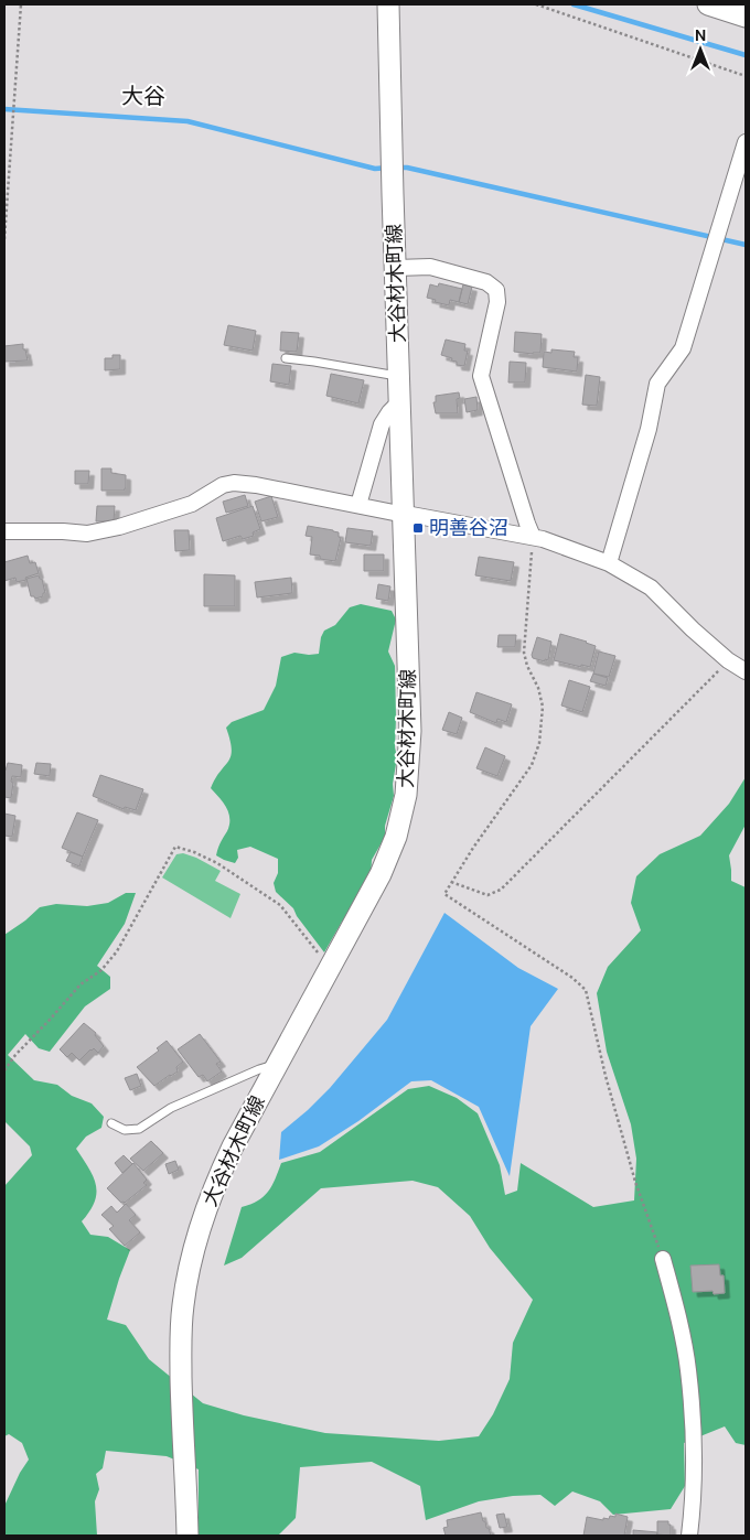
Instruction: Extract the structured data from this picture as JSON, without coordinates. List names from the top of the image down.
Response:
{
  "streets": {
    "main road": ["大谷材木町線"]
  },
  "districts": ["大谷"],
  "places": {
    "transit": ["明善谷沼"]
  },
  "north": "top"
}
